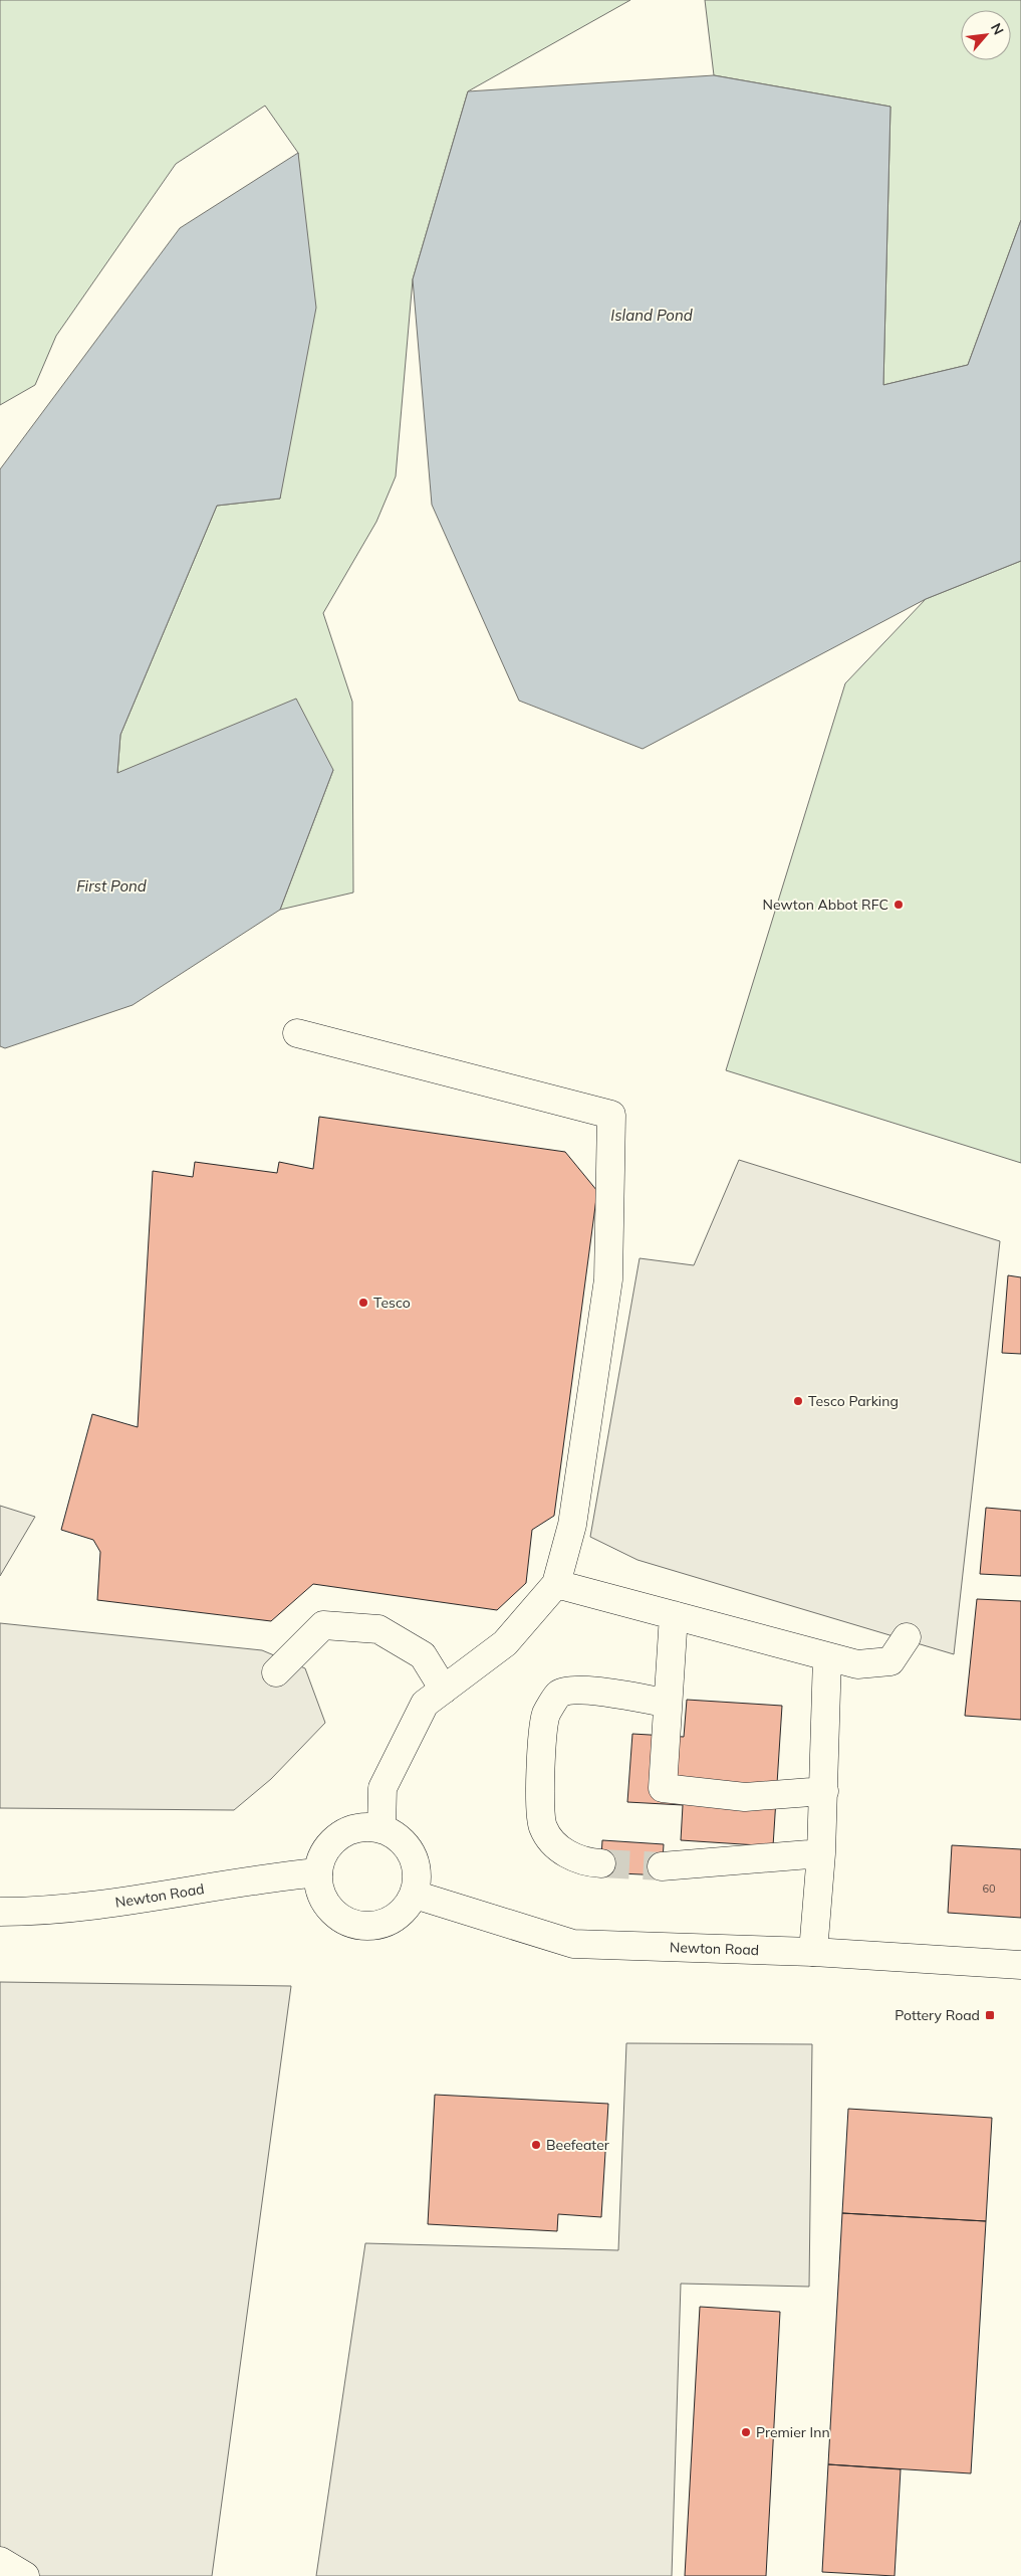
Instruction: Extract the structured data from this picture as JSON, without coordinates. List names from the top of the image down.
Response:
{
  "streets": {
    "main road": ["Newton Road"]
  },
  "water": ["Island Pond", "First Pond"],
  "places": {
    "other": [
      "Newton Abbot RFC",
      "Tesco",
      "Tesco Parking",
      "Beefeater",
      "Premier Inn"
    ],
    "transit": ["Pottery Road"]
  },
  "house_numbers": ["60"],
  "north": "top right"
}
